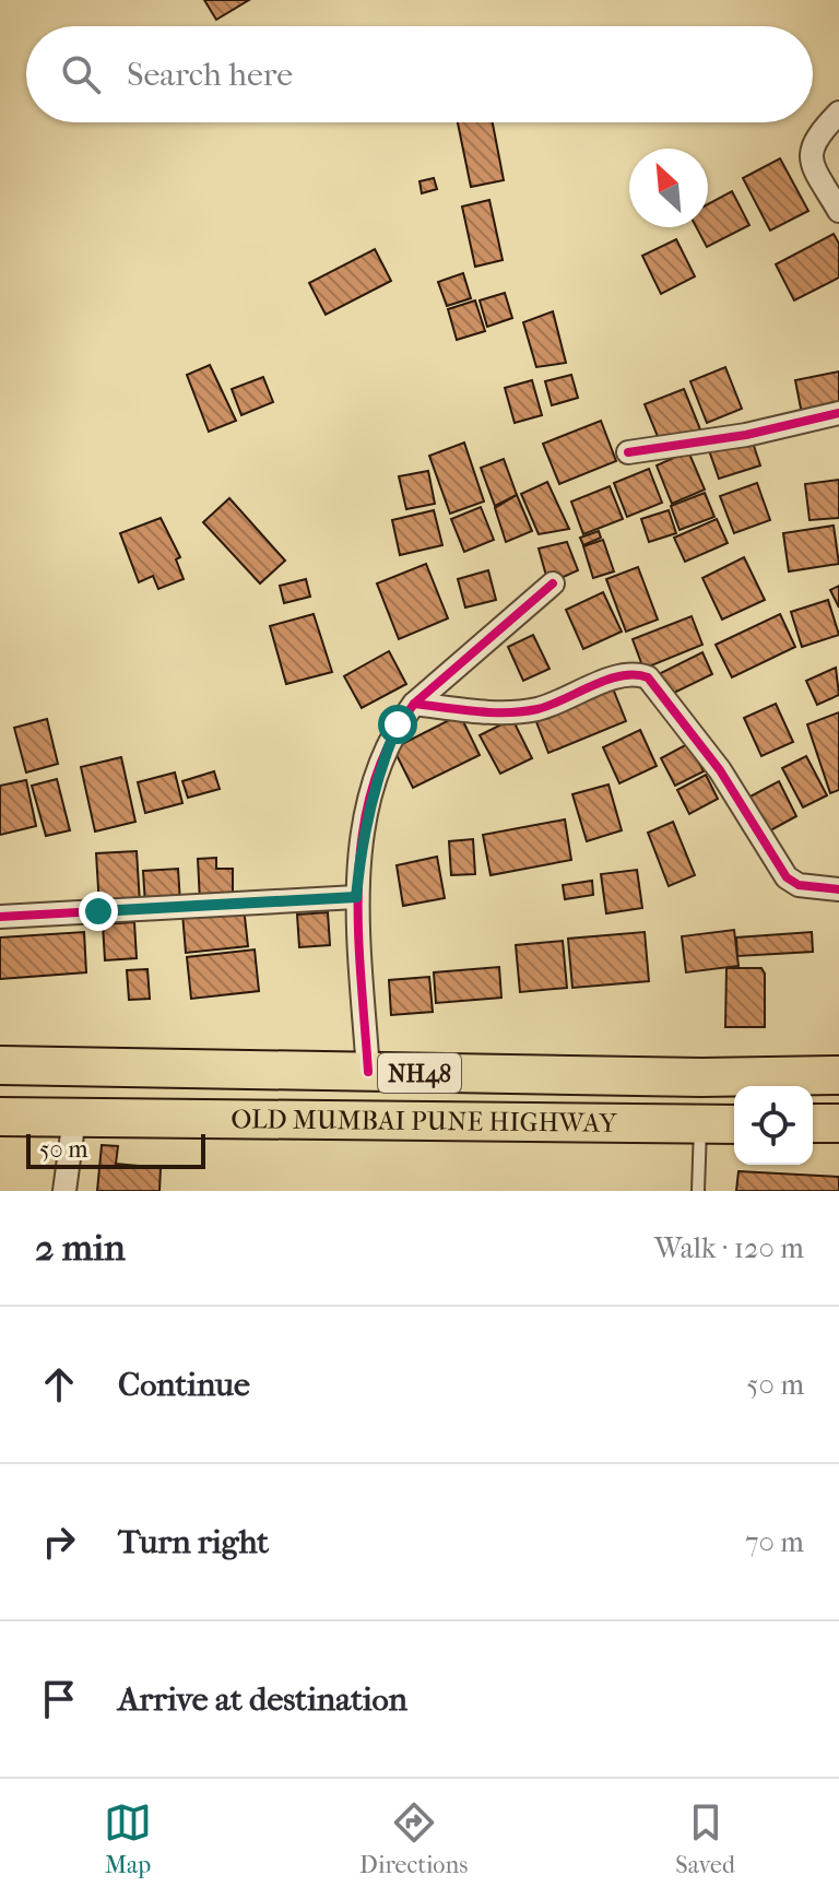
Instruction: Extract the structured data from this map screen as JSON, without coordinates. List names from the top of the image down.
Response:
{
  "streets": {
    "highway": ["NH48", "OLD MUMBAI PUNE HIGHWAY"]
  },
  "scale_bar": "50 m",
  "north": "top left",
  "page": {
    "search": "Search here",
    "scale": "50 m",
    "heading": ["2 min", "Walk · 120 m"],
    "list": [
      ["Continue", "50 m"],
      ["Turn right", "70 m"],
      "Arrive at destination"
    ],
    "nav": ["Map", "Directions", "Saved"]
  }
}
